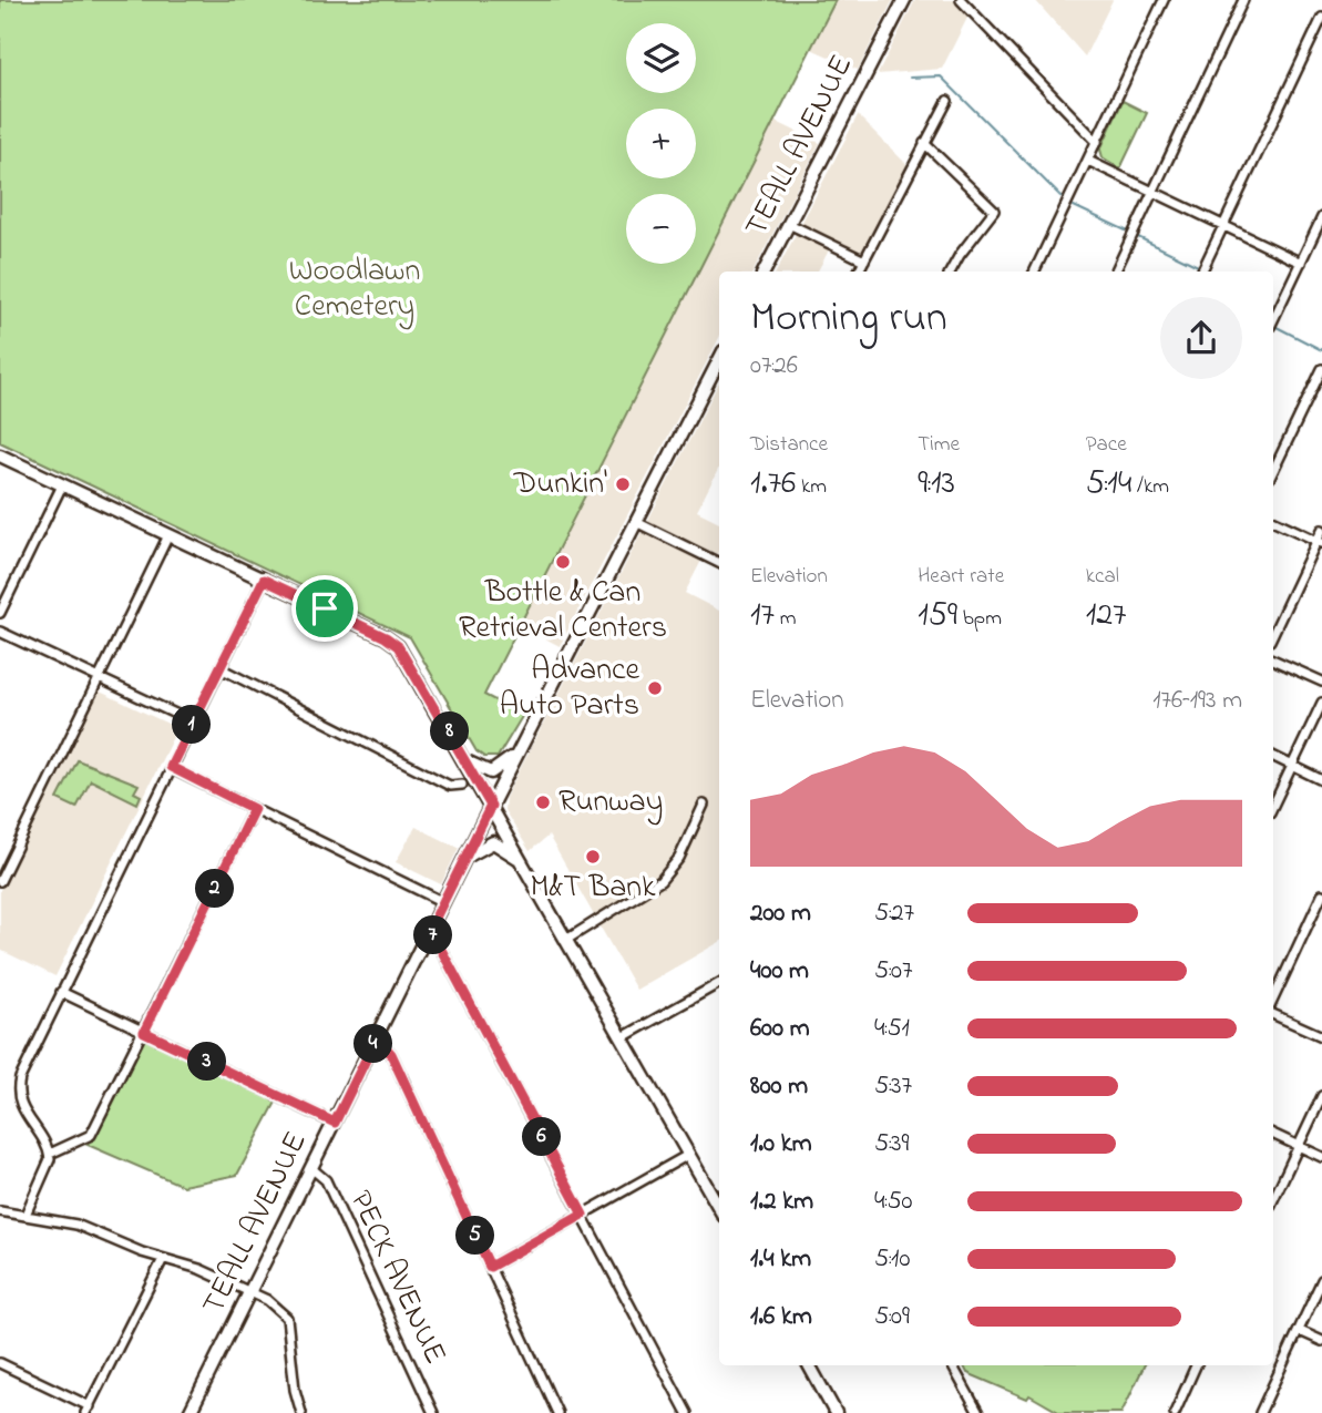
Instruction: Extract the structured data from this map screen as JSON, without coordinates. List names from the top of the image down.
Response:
{
  "streets": {
    "street": ["TEALL AVENUE", "PECK AVENUE"]
  },
  "crossings": [
    ["TEALL AVENUE", "PECK AVENUE"]
  ],
  "parks": ["Woodlawn Cemetery"],
  "places": [
    "Dunkin'",
    "Bottle & Can Retrieval Centers",
    "Advance Auto Parts",
    "Runway",
    "M&T Bank"
  ],
  "page": {
    "map_buttons": ["+", "−"],
    "heading": ["Morning run", "07:26"],
    "stats": [
      ["Distance", "1.76 km"],
      ["Time", "9:13"],
      ["Pace", "5:14 /km"],
      ["Elevation", "17 m"],
      ["Heart rate", "159 bpm"],
      ["kcal", "127"]
    ],
    "chart": ["Elevation", "176–193 m"],
    "pins": [
      "1",
      "8",
      "2",
      "7",
      "4",
      "3",
      "6",
      "5"
    ],
    "list": [
      {
        "name": "200 m",
        "note": "5:27"
      },
      {
        "name": "400 m",
        "note": "5:07"
      },
      {
        "name": "600 m",
        "note": "4:51"
      },
      {
        "name": "800 m",
        "note": "5:37"
      },
      {
        "name": "1.0 km",
        "note": "5:39"
      },
      {
        "name": "1.2 km",
        "note": "4:50"
      },
      {
        "name": "1.4 km",
        "note": "5:10"
      },
      {
        "name": "1.6 km",
        "note": "5:09"
      }
    ]
  }
}
